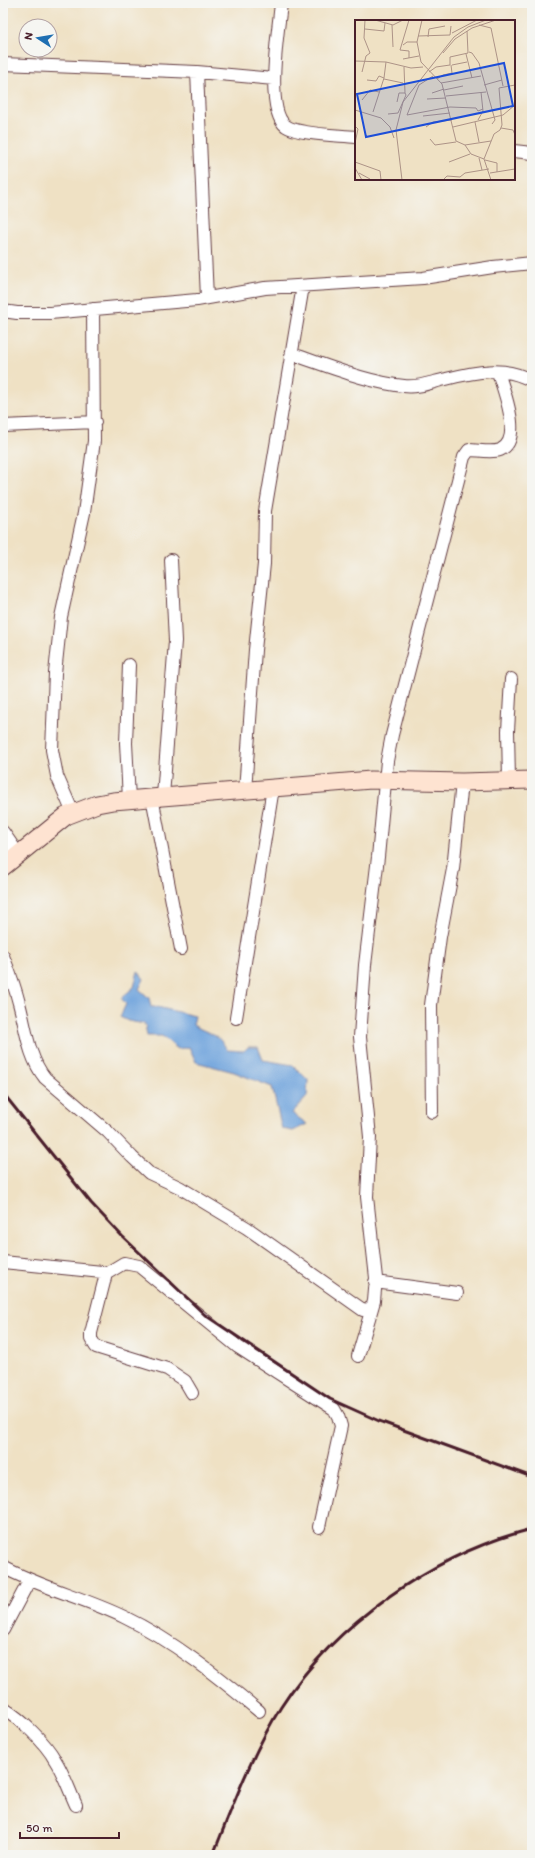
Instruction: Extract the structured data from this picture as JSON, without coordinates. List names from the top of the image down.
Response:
{
  "scale_bar": "50 m",
  "north": "left"
}
